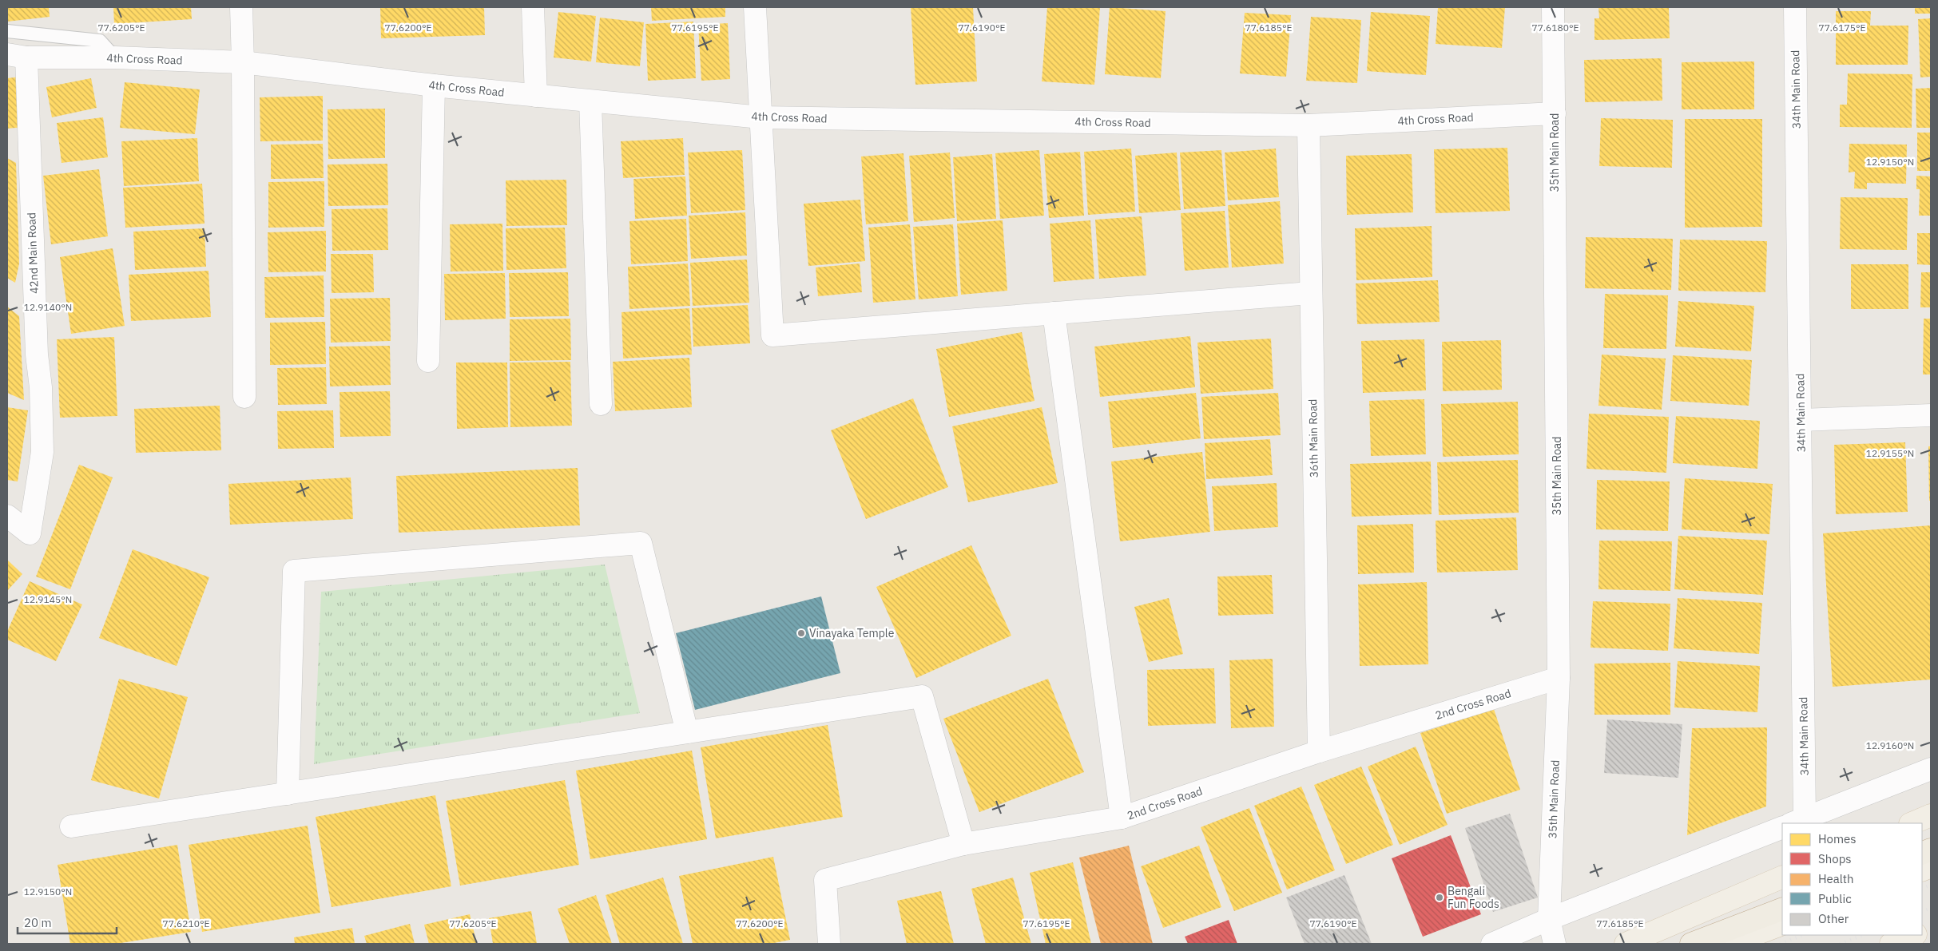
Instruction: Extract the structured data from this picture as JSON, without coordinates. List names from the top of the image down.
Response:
{
  "streets": {
    "street": [
      "4th Cross Road",
      "34th Main Road",
      "35th Main Road",
      "42nd Main Road",
      "36th Main Road",
      "2nd Cross Road"
    ]
  },
  "crossings": [
    ["4th Cross Road", "35th Main Road"],
    ["4th Cross Road", "42nd Main Road"],
    ["4th Cross Road", "36th Main Road"],
    ["35th Main Road", "2nd Cross Road"],
    ["36th Main Road", "2nd Cross Road"]
  ],
  "places": ["Vinayaka Temple", "Bengali Fun Foods"],
  "legend": [
    "Homes",
    "Shops",
    "Health",
    "Public",
    "Other"
  ],
  "scale_bar": "20 m",
  "coordinates": [
    "77.6205°E",
    "77.6200°E",
    "77.6195°E",
    "77.6190°E",
    "77.6185°E",
    "77.6180°E",
    "77.6175°E",
    "12.9150°N",
    "12.9140°N",
    "12.9155°N",
    "12.9145°N",
    "12.9160°N",
    "77.6210°E"
  ]
}
